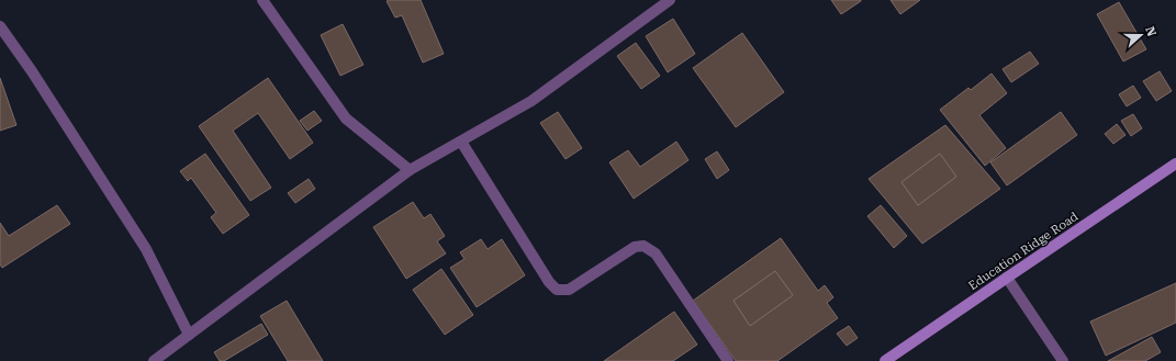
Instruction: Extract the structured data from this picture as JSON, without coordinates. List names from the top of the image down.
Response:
{
  "streets": {
    "main road": ["Education Ridge Road"]
  },
  "north": "right"
}
